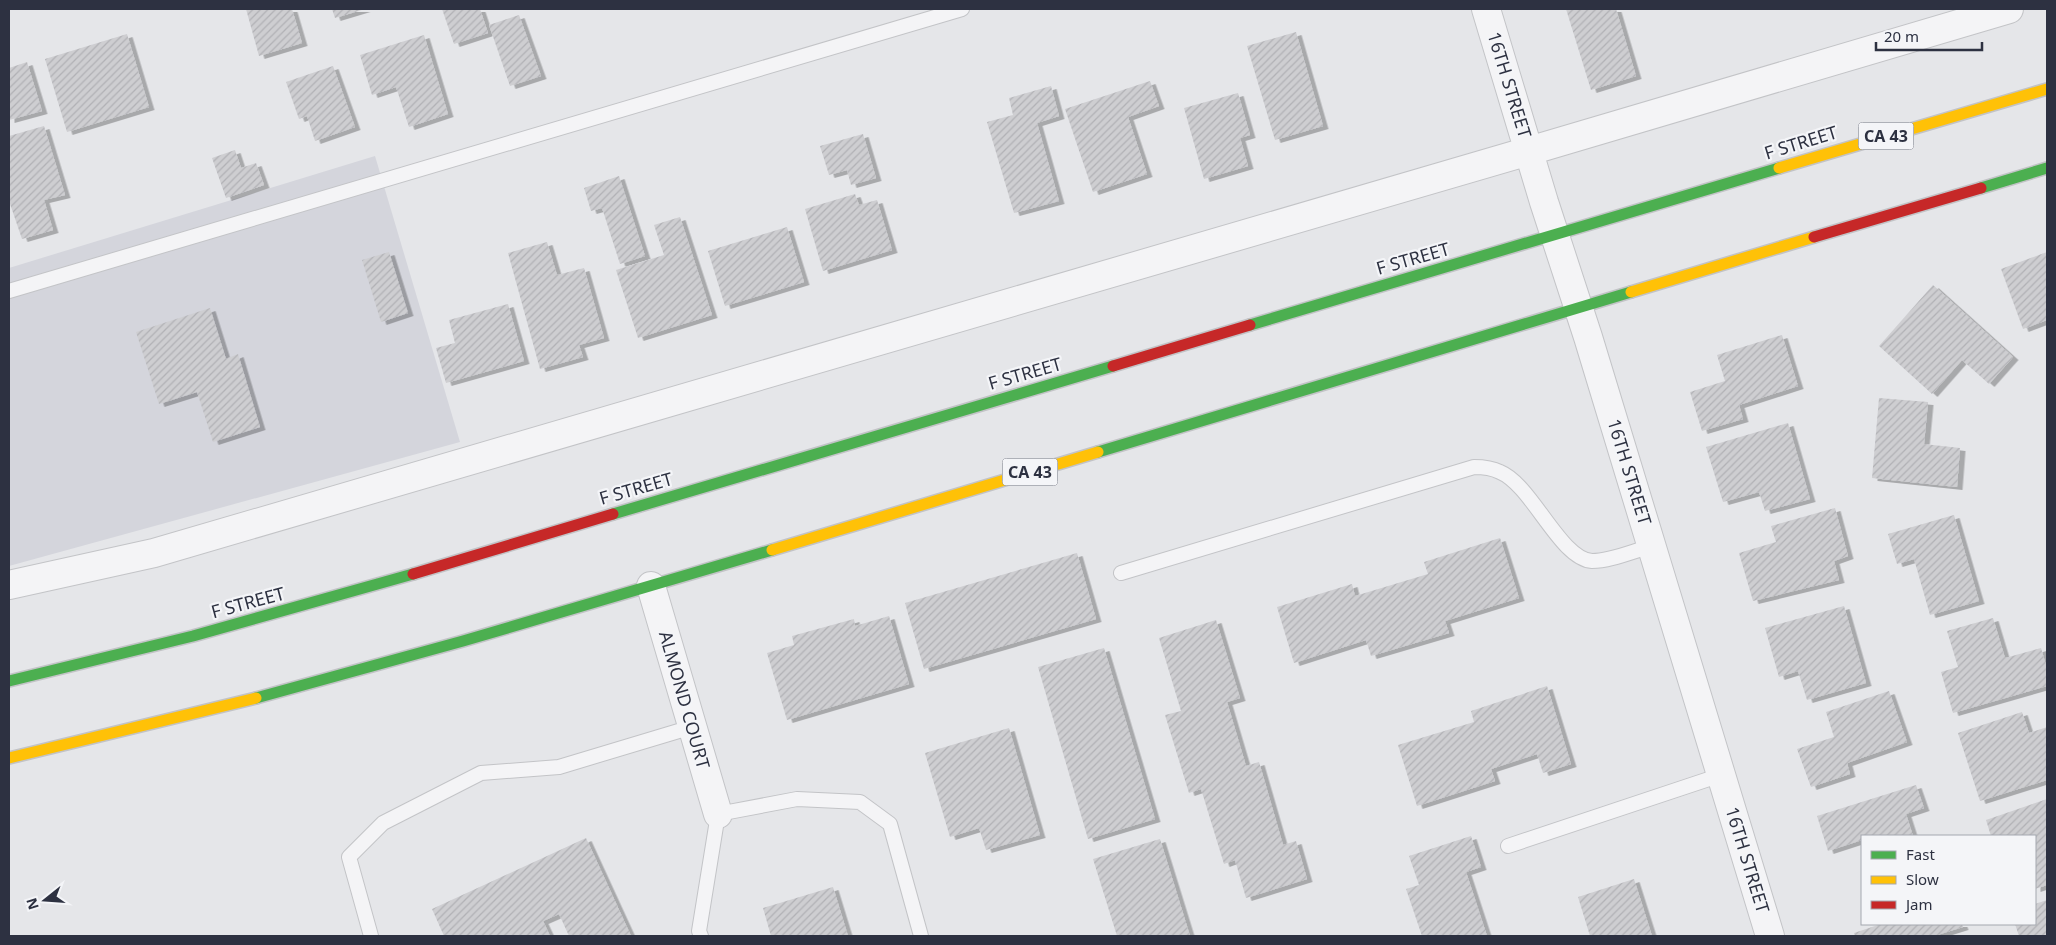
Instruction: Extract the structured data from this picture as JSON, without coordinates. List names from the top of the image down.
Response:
{
  "streets": {
    "main road": ["CA 43", "F STREET"],
    "street": ["16TH STREET", "ALMOND COURT"]
  },
  "crossings": [
    ["16TH STREET", "CA 43"],
    ["16TH STREET", "F STREET"],
    ["CA 43", "ALMOND COURT"]
  ],
  "legend": ["Fast", "Slow", "Jam"],
  "scale_bar": "20 m",
  "north": "left"
}
